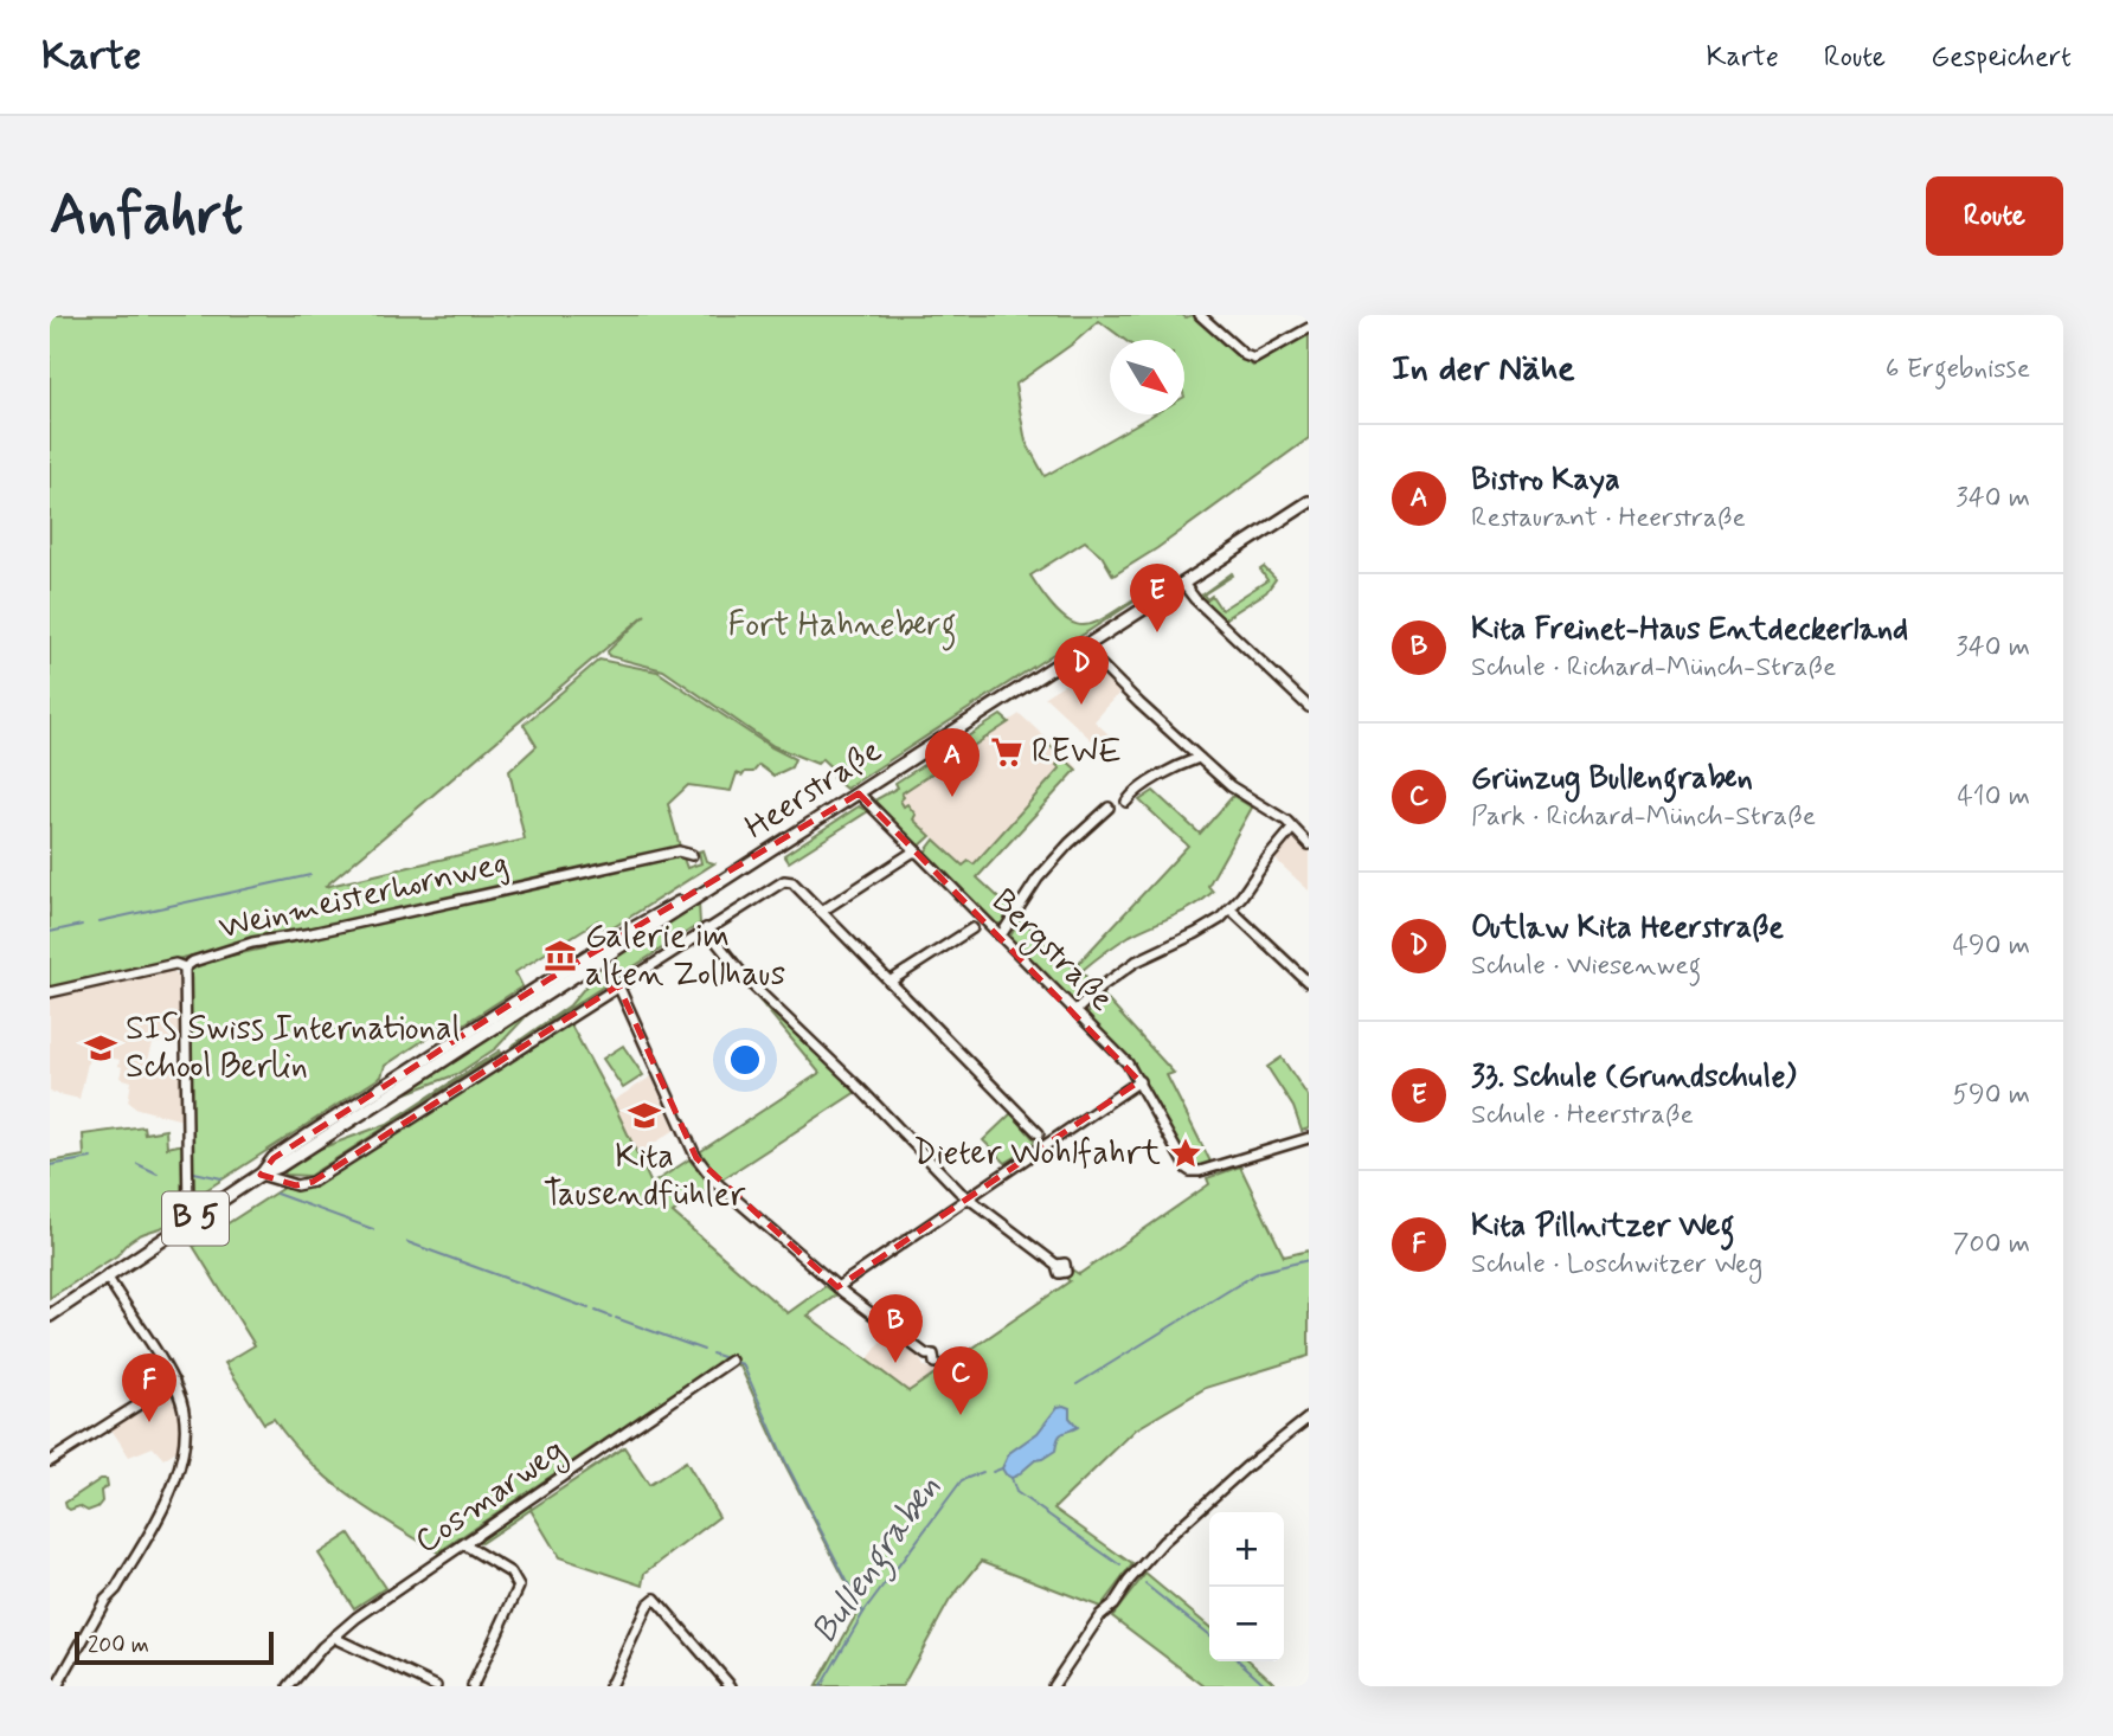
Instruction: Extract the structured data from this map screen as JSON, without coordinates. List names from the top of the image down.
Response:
{
  "streets": {
    "main road": ["Heerstraße", "B 5"],
    "street": ["Weinmeisterhornweg", "Bergstraße", "Cosmarweg"]
  },
  "crossings": [
    ["Heerstraße", "Bergstraße"]
  ],
  "water": ["Bullengraben"],
  "parks": ["Fort Hahneberg"],
  "places": {
    "supermarket": ["REWE"],
    "museum": ["Galerie im alten Zollhaus"],
    "school or university": ["SIS Swiss International School Berlin", "Kita Tausendfühler"],
    "place": ["Dieter Wohlfahrt"]
  },
  "scale_bar": "200 m",
  "north": "bottom right",
  "page": {
    "header": "Karte",
    "nav": ["Karte", "Route", "Gespeichert"],
    "buttons": "Route",
    "title": "Anfahrt",
    "heading": ["In der Nähe", "6 Ergebnisse"],
    "list": [
      {
        "mark": "A",
        "name": "Bistro Kaya",
        "note": "Restaurant · Heerstraße",
        "value": "340 m"
      },
      {
        "mark": "B",
        "name": "Kita Freinet-Haus Entdeckerland",
        "note": "Schule · Richard-Münch-Straße",
        "value": "340 m"
      },
      {
        "mark": "C",
        "name": "Grünzug Bullengraben",
        "note": "Park · Richard-Münch-Straße",
        "value": "410 m"
      },
      {
        "mark": "D",
        "name": "Outlaw Kita Heerstraße",
        "note": "Schule · Wiesenweg",
        "value": "490 m"
      },
      {
        "mark": "E",
        "name": "33. Schule (Grundschule)",
        "note": "Schule · Heerstraße",
        "value": "590 m"
      },
      {
        "mark": "F",
        "name": "Kita Pillnitzer Weg",
        "note": "Schule · Loschwitzer Weg",
        "value": "700 m"
      }
    ],
    "pins": [
      "E",
      "D",
      "A",
      "B",
      "C",
      "F"
    ],
    "map_buttons": ["+", "−"],
    "scale": "200 m"
  }
}
